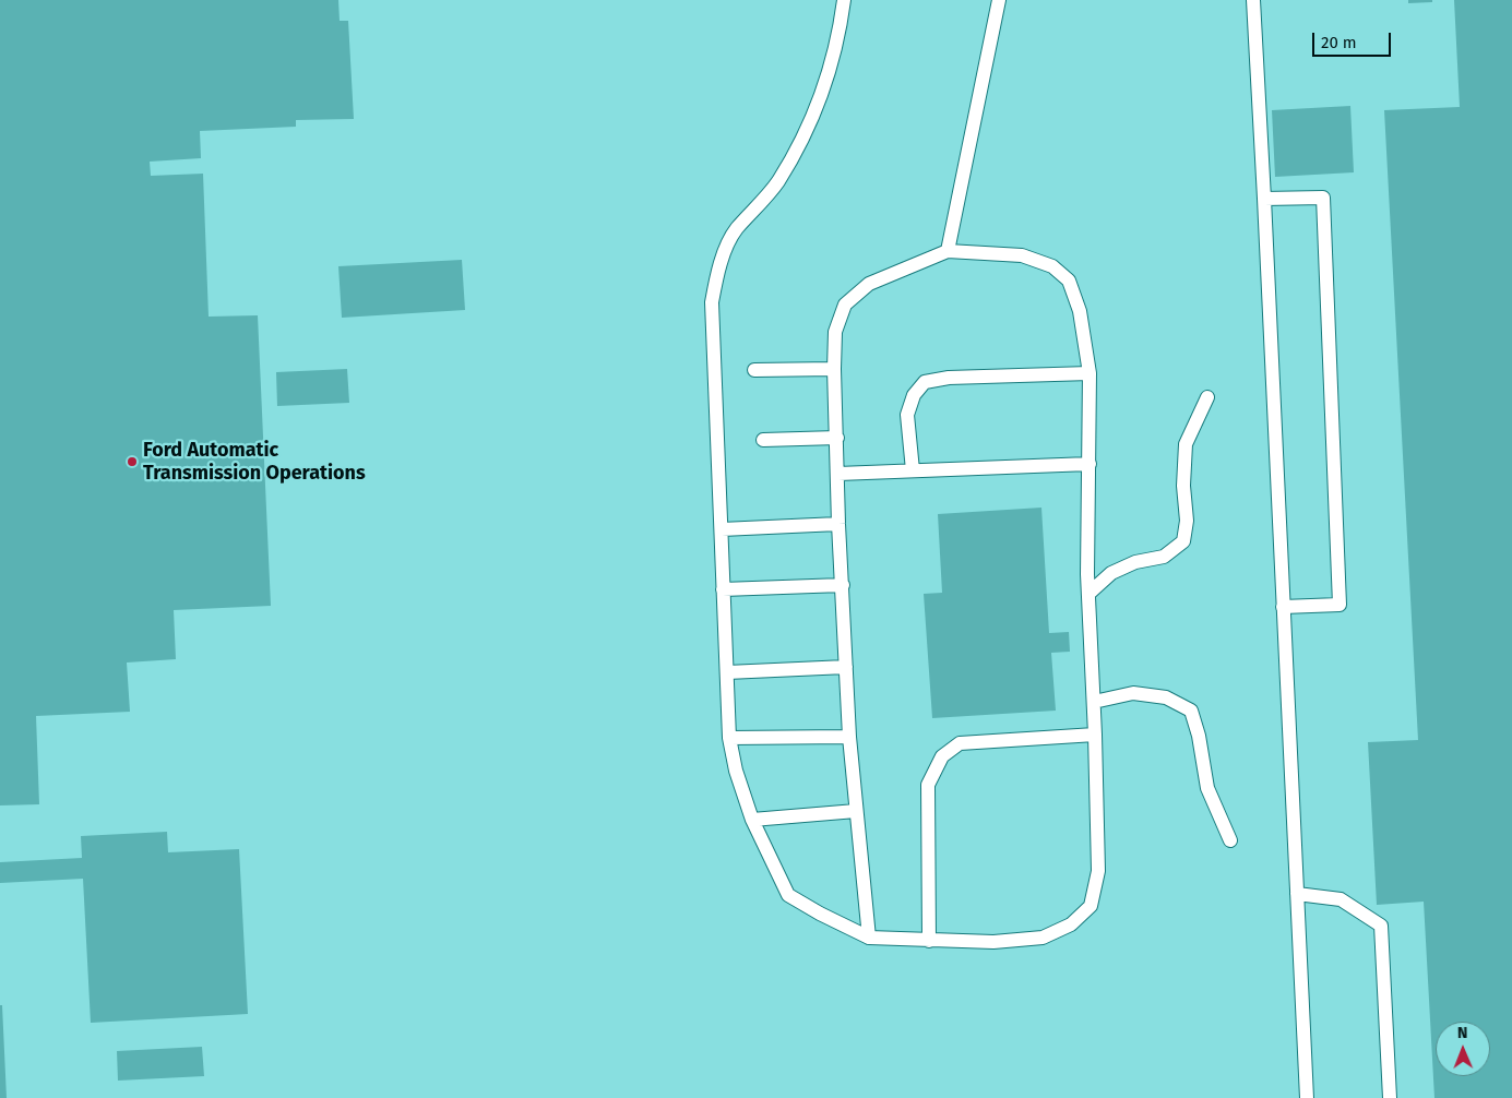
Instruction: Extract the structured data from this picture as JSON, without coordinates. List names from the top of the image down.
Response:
{
  "places": ["Ford Automatic Transmission Operations"],
  "scale_bar": "20 m",
  "north": "top"
}
